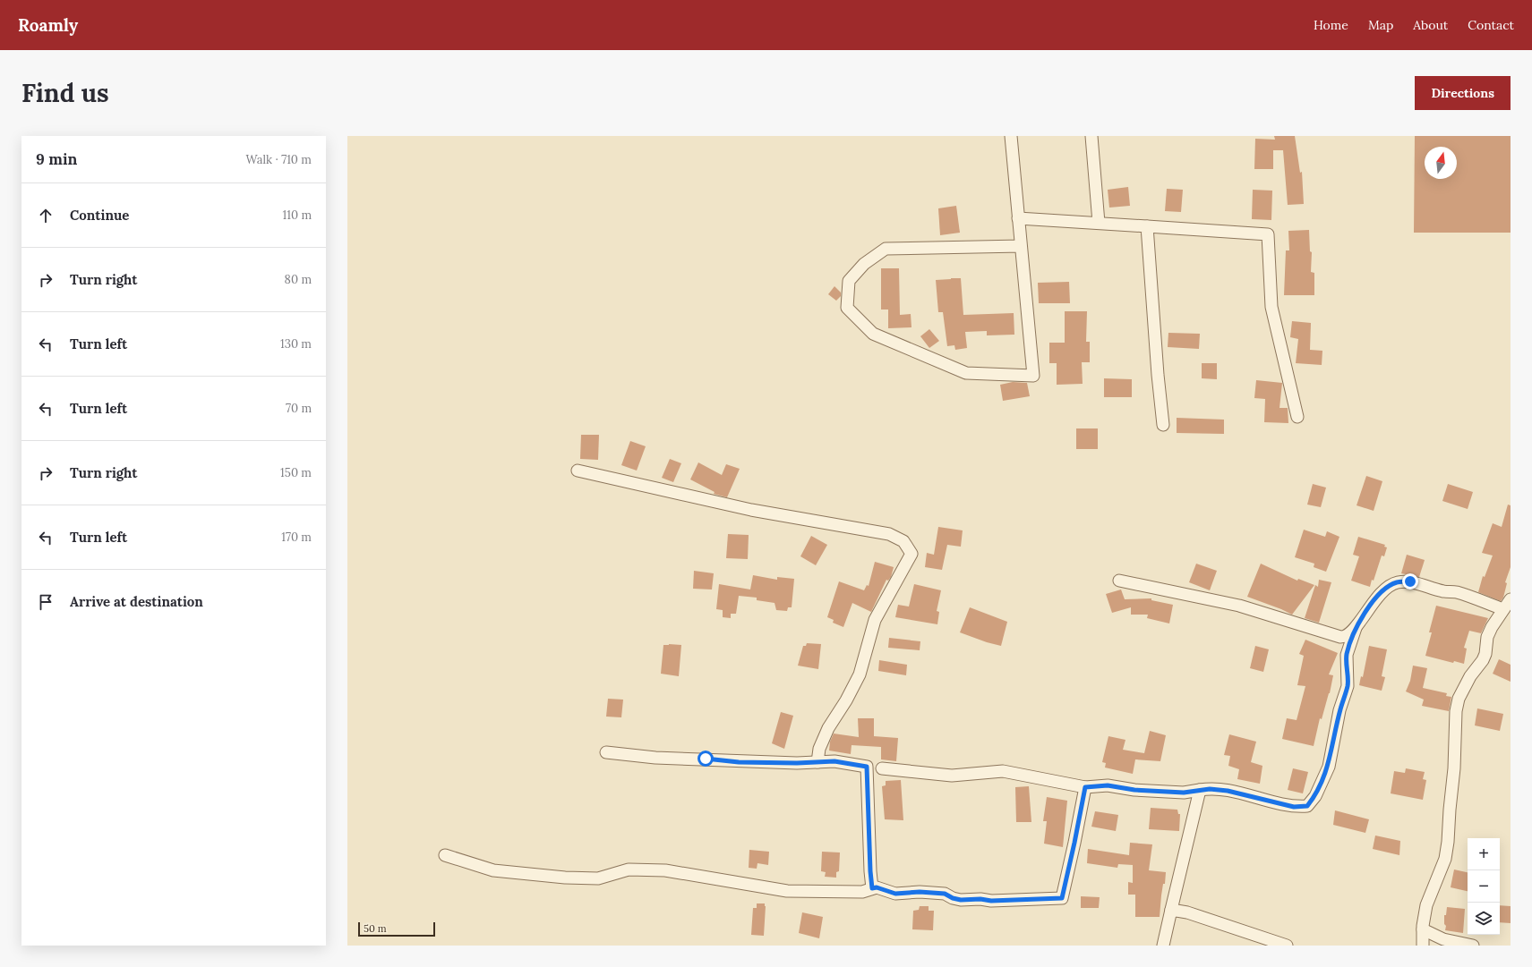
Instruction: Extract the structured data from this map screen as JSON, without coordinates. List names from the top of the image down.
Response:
{
  "scale_bar": "50 m",
  "north": "top",
  "page": {
    "header": "Roamly",
    "nav": [
      "Home",
      "Map",
      "About",
      "Contact"
    ],
    "buttons": "Directions",
    "title": "Find us",
    "heading": ["9 min", "Walk · 710 m"],
    "list": [
      ["Continue", "110 m"],
      ["Turn right", "80 m"],
      ["Turn left", "130 m"],
      ["Turn left", "70 m"],
      ["Turn right", "150 m"],
      ["Turn left", "170 m"],
      "Arrive at destination"
    ],
    "map_buttons": ["+", "−"],
    "scale": "50 m"
  }
}
